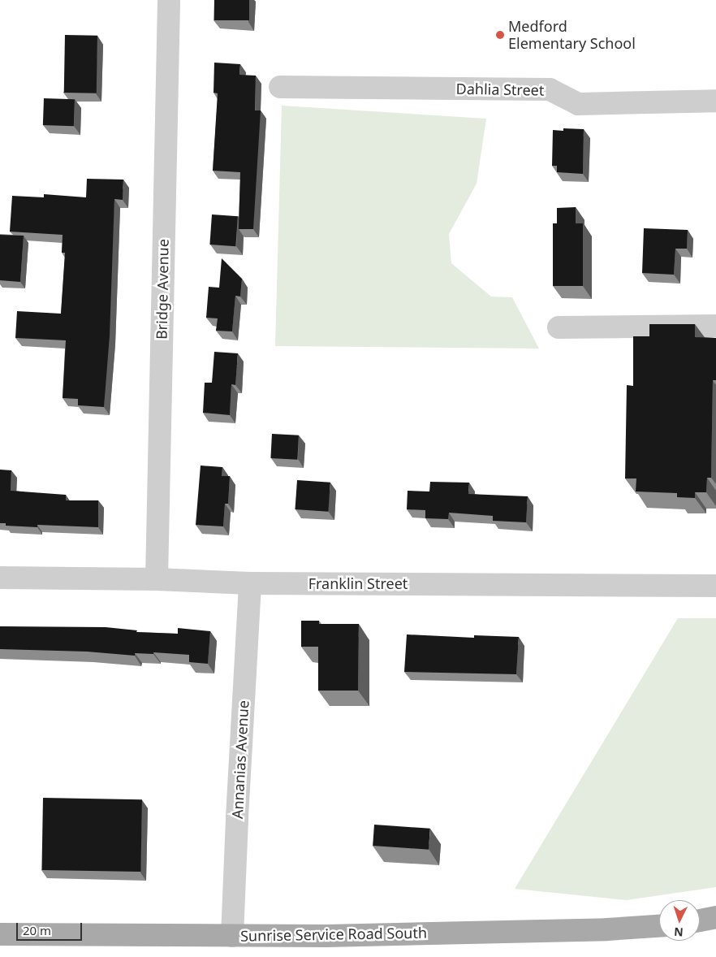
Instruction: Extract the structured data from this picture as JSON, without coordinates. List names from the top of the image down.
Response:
{
  "streets": {
    "main road": ["Sunrise Service Road South"],
    "street": [
      "Dahlia Street",
      "Bridge Avenue",
      "Franklin Street",
      "Annanias Avenue"
    ]
  },
  "crossings": [
    ["Bridge Avenue", "Franklin Street"],
    ["Franklin Street", "Annanias Avenue"],
    ["Annanias Avenue", "Sunrise Service Road South"]
  ],
  "places": ["Medford Elementary School"],
  "scale_bar": "20 m",
  "north": "bottom"
}
